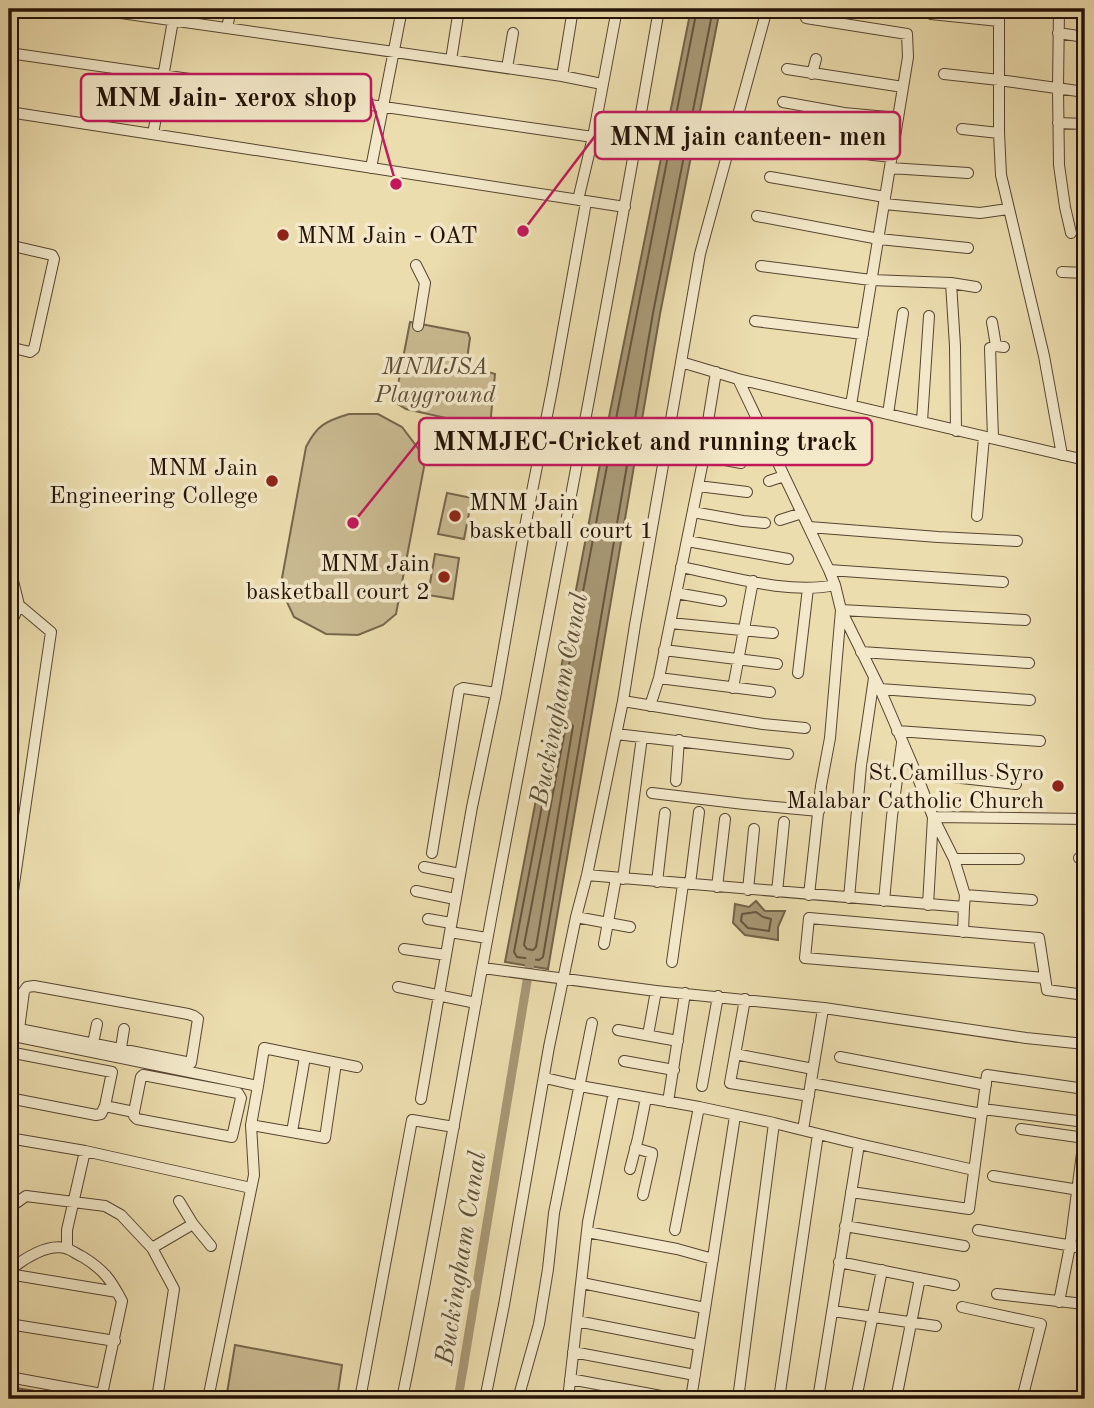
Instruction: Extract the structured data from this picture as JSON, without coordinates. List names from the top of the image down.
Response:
{
  "water": ["Buckingham Canal"],
  "parks": ["MNMJSA Playground"],
  "places": [
    "MNM Jain- xerox shop",
    "MNM jain canteen- men",
    "MNM Jain - OAT",
    "MNM Jain Engineering College",
    "MNM Jain basketball court 1",
    "MNMJEC-Cricket and running track",
    "MNM Jain basketball court 2",
    "St.Camillus Syro Malabar Catholic Church"
  ]
}
